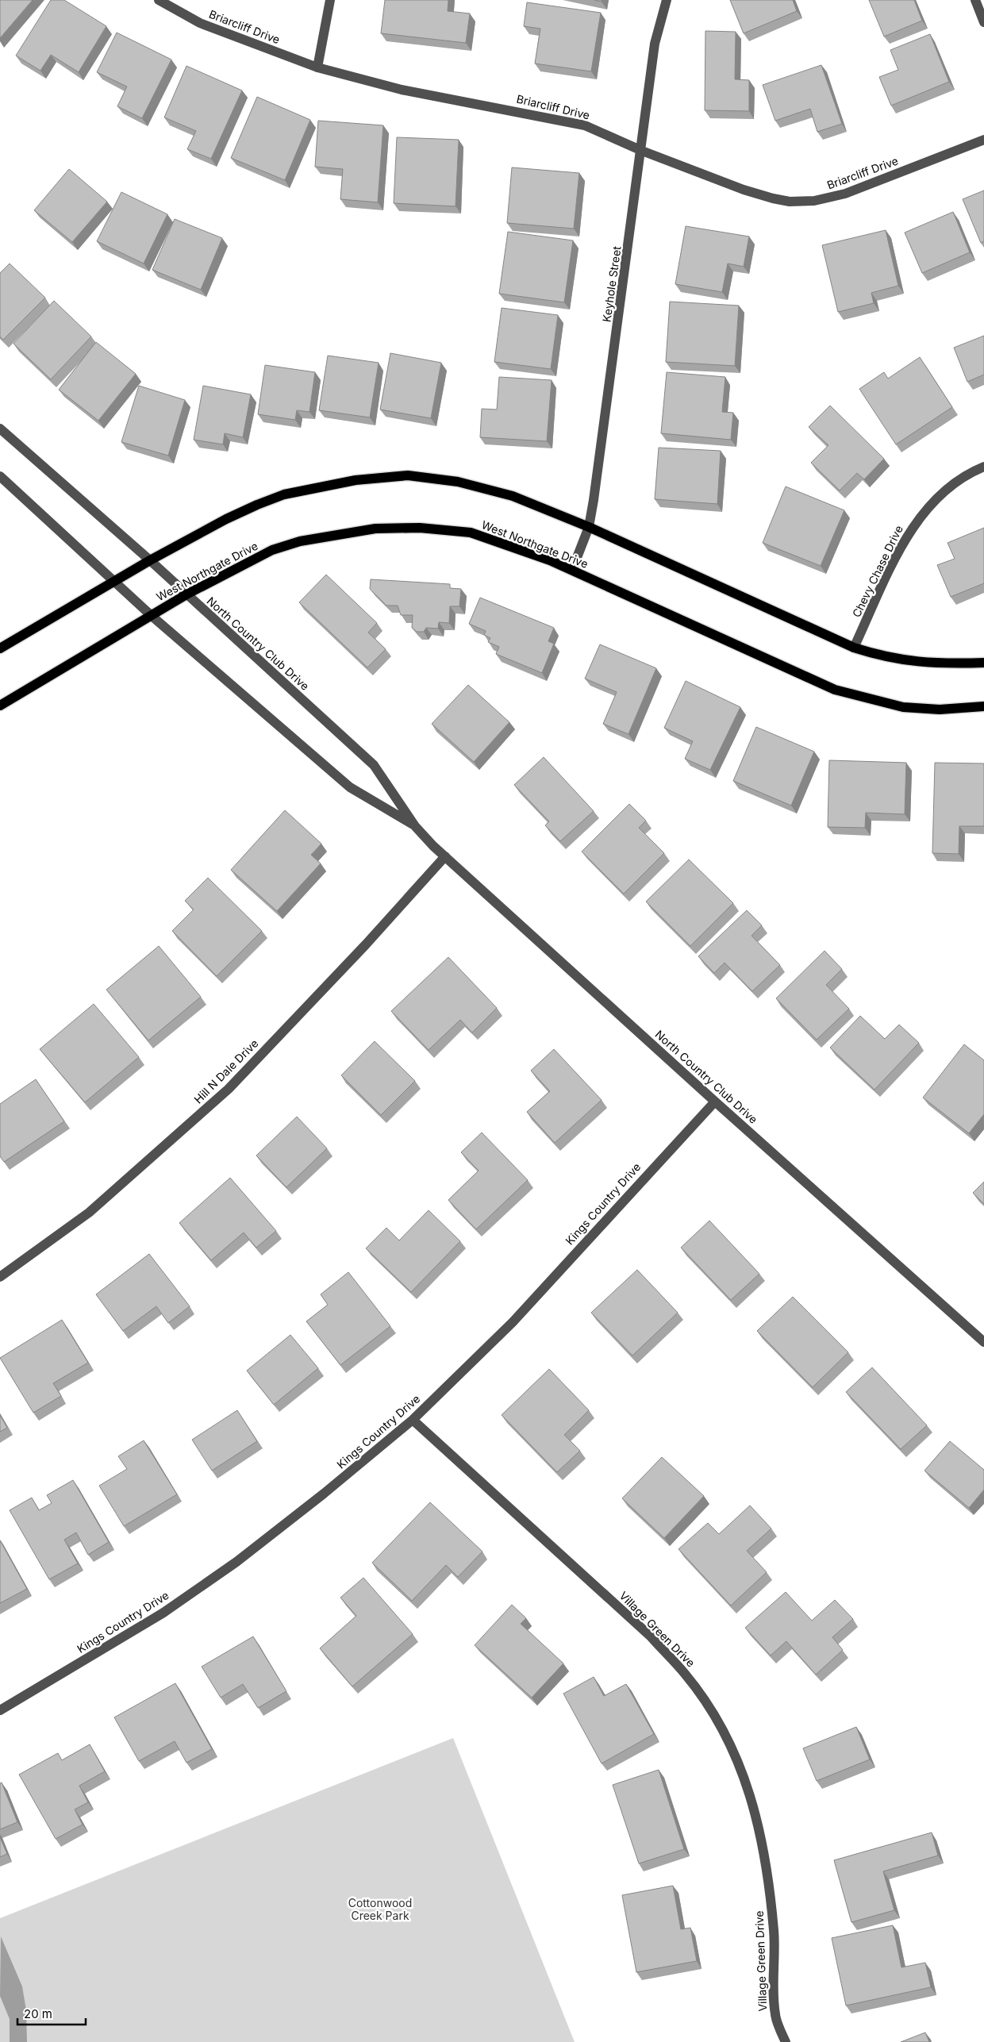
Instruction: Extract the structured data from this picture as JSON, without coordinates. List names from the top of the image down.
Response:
{
  "streets": {
    "main road": ["West Northgate Drive"],
    "street": [
      "Briarcliff Drive",
      "Keyhole Street",
      "Chevy Chase Drive",
      "North Country Club Drive",
      "Hill N Dale Drive",
      "Kings Country Drive",
      "Village Green Drive"
    ]
  },
  "crossings": [
    ["Briarcliff Drive", "Keyhole Street"],
    ["Keyhole Street", "West Northgate Drive"],
    ["West Northgate Drive", "North Country Club Drive"],
    ["North Country Club Drive", "Hill N Dale Drive"],
    ["North Country Club Drive", "Kings Country Drive"],
    ["Kings Country Drive", "Village Green Drive"]
  ],
  "parks": ["Cottonwood Creek Park"],
  "scale_bar": "20 m"
}
